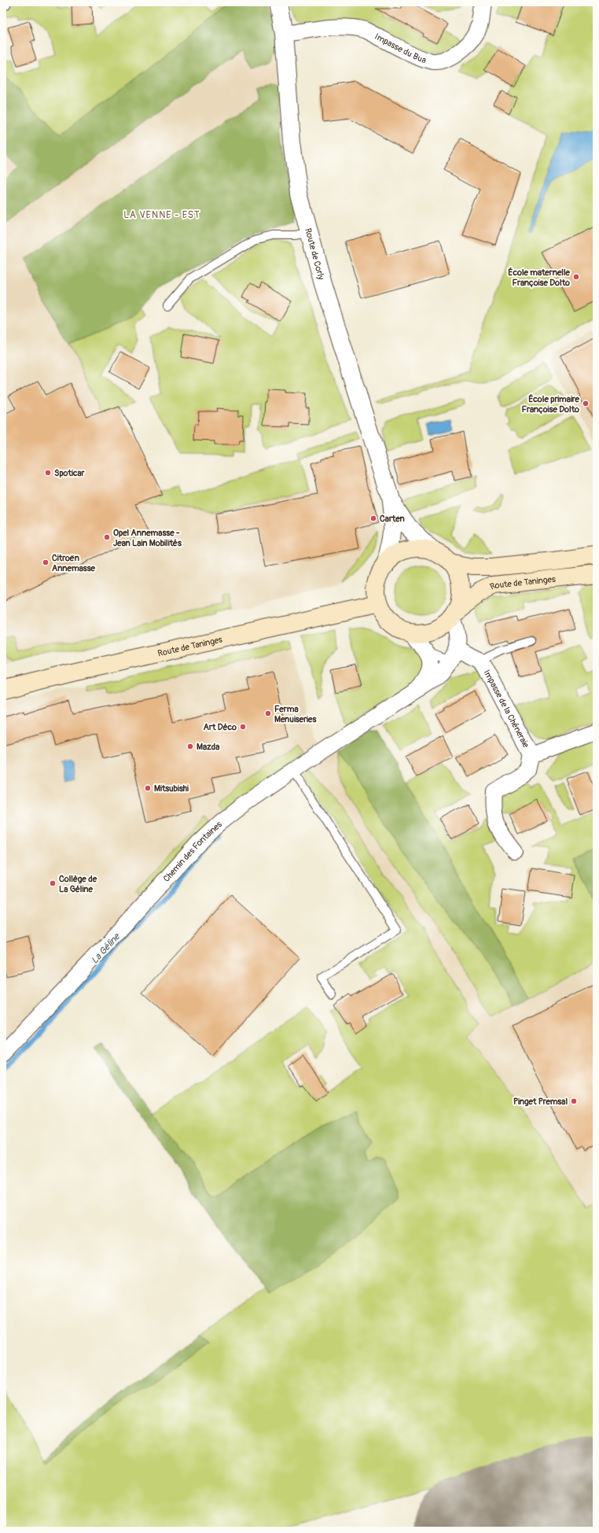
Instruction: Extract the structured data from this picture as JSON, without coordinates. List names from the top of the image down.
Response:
{
  "streets": {
    "main road": ["Route de Taninges"],
    "street": [
      "Impasse du Bua",
      "Route de Corly",
      "Impasse de la Chêneraie",
      "Chemin des Fontaines"
    ]
  },
  "crossings": [
    ["Impasse du Bua", "Route de Corly"],
    ["Route de Corly", "Route de Taninges"],
    ["Impasse de la Chêneraie", "Chemin des Fontaines"]
  ],
  "districts": ["LA VENNE - EST"],
  "water": ["La Géline"],
  "places": [
    "École maternelle Françoise Dolto",
    "École primaire Françoise Dolto",
    "Spoticar",
    "Carten",
    "Opel Annemasse - Jean Lain Mobilités",
    "Citroën Annemasse",
    "Ferma Menuiseries",
    "Art Déco",
    "Mazda",
    "Mitsubishi",
    "Collège de La Géline",
    "Pinget Premsal"
  ]
}
